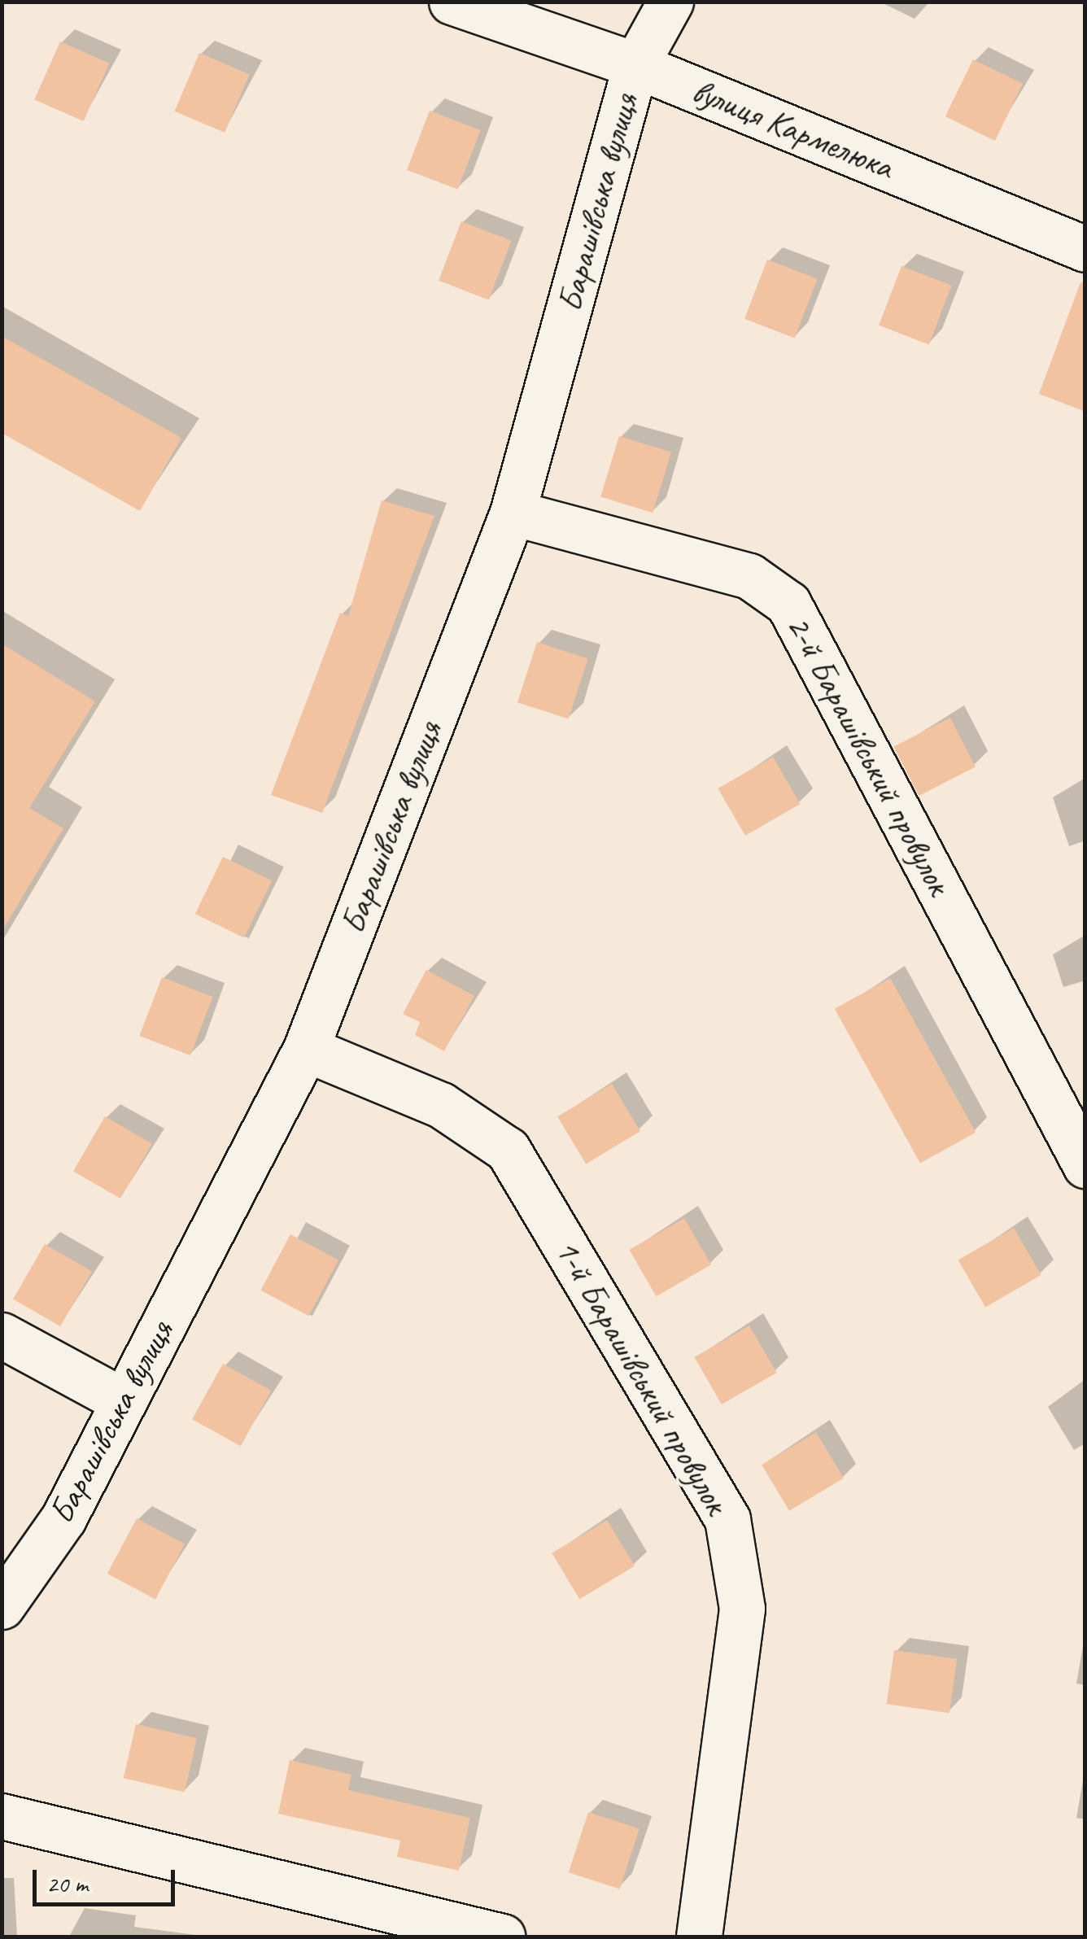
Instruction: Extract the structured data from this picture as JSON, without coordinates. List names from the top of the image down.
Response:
{
  "streets": {
    "street": [
      "вулиця Кармелюка",
      "Барашівська вулиця",
      "2-й Барашівський провулок",
      "1-й Барашівський провулок"
    ]
  },
  "crossings": [
    ["вулиця Кармелюка", "Барашівська вулиця"],
    ["Барашівська вулиця", "2-й Барашівський провулок"],
    ["Барашівська вулиця", "1-й Барашівський провулок"]
  ],
  "scale_bar": "20 m"
}
